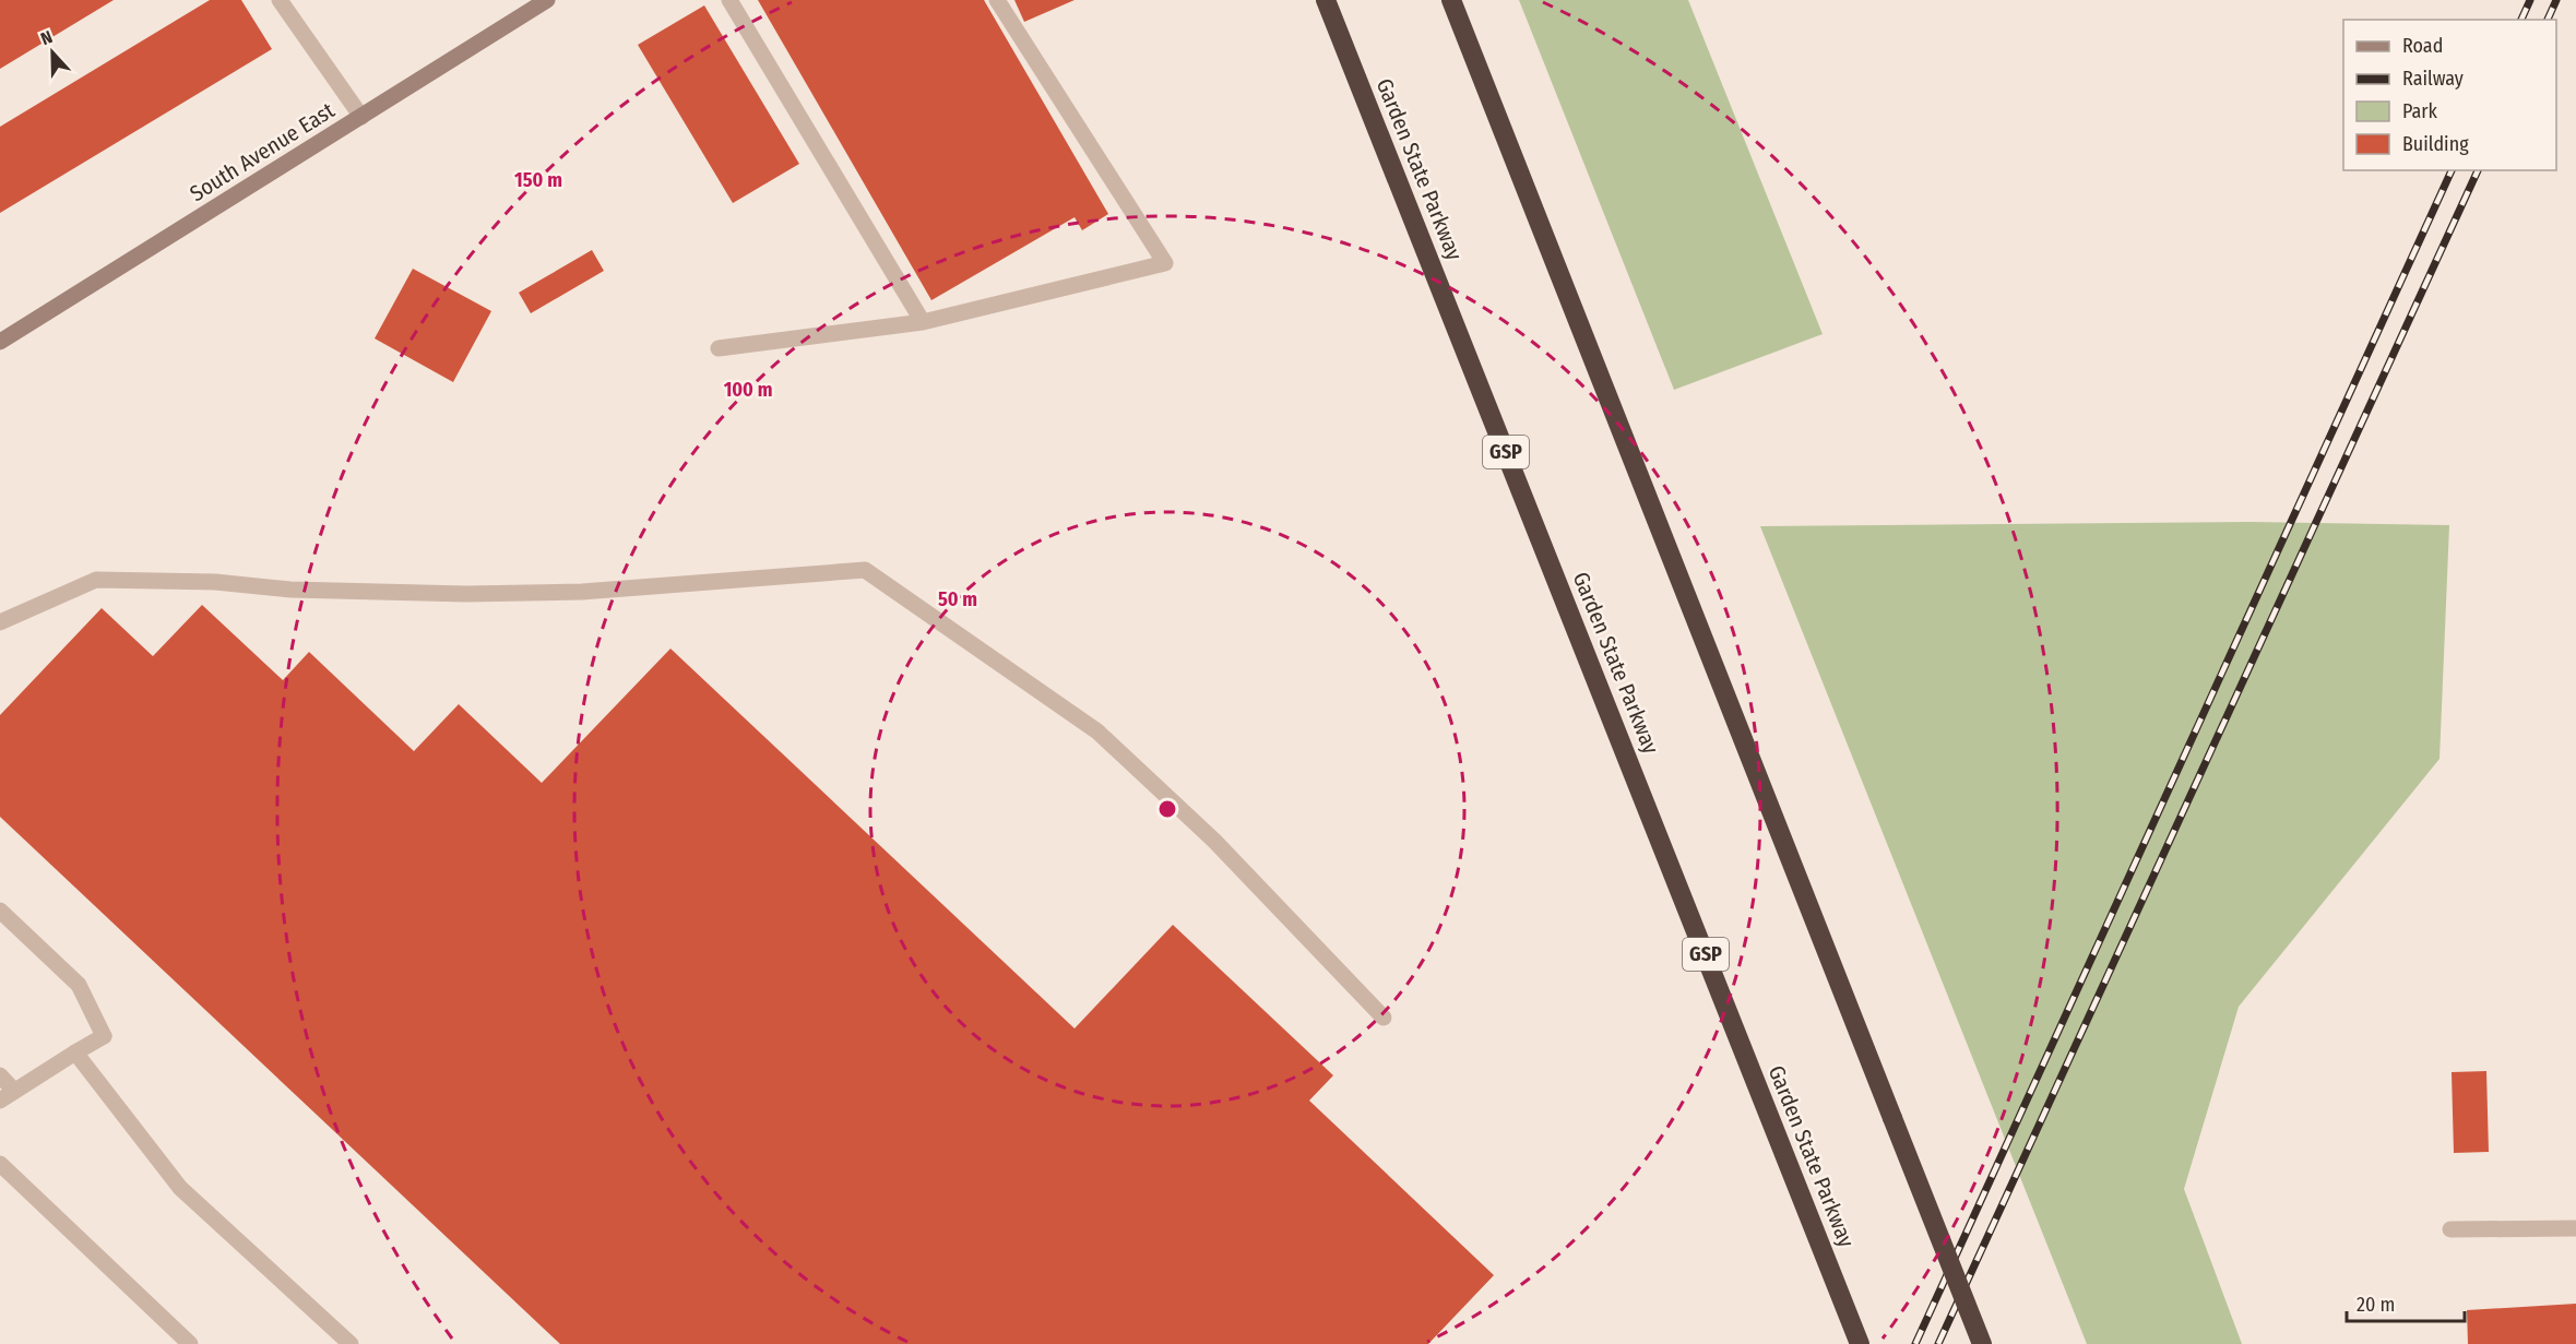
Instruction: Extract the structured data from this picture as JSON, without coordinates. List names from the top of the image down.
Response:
{
  "streets": {
    "highway": ["Garden State Parkway", "GSP"],
    "main road": ["South Avenue East"]
  },
  "legend": [
    "Road",
    "Railway",
    "Park",
    "Building"
  ],
  "scale_bar": "20 m",
  "north": "top",
  "rings": ["150 m", "100 m", "50 m"]
}
